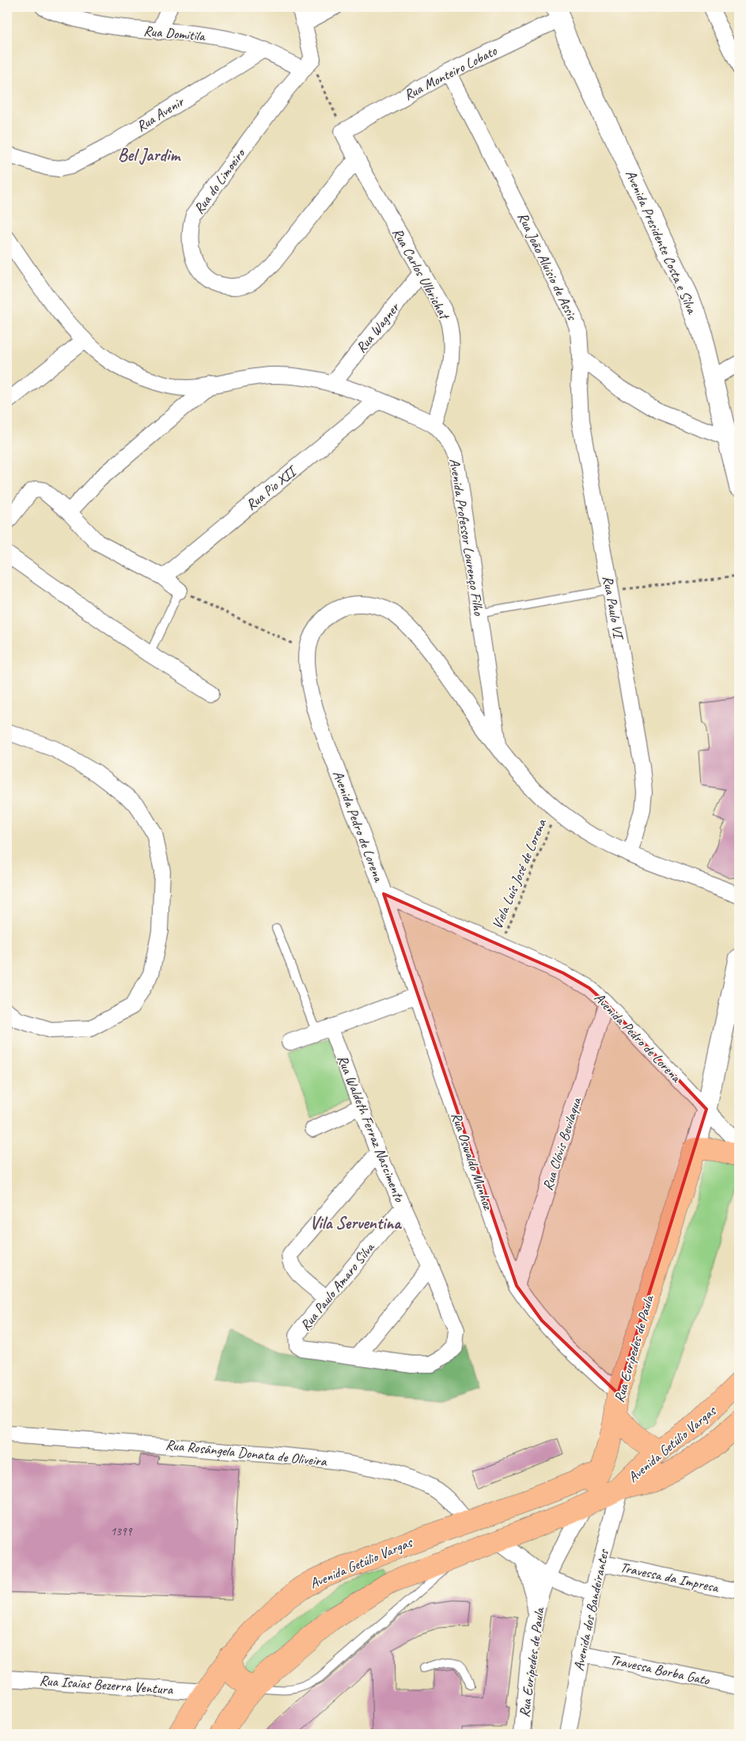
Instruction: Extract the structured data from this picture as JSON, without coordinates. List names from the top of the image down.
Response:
{
  "streets": {
    "main road": ["Rua Eurípedes de Paula", "Avenida Getúlio Vargas"],
    "street": [
      "Rua Domitila",
      "Rua Monteiro Lobato",
      "Rua Avenir",
      "Rua do Limoeiro",
      "Avenida Presidente Costa e Silva",
      "Rua João Aluisio de Assis",
      "Rua Carlos Ulbrichat",
      "Rua Wagner",
      "Rua Pio XII",
      "Avenida Professor Lourenço Filho",
      "Rua Paulo VI",
      "Avenida Pedro de Lorena",
      "Rua Waldeth Ferraz Nascimento",
      "Rua Clóvis Bevilaqua",
      "Rua Oswaldo Munhoz",
      "Rua Paulo Amaro Silva",
      "Rua Rosângela Donata de Oliveira",
      "Travessa da Impresa",
      "Avenida dos Bandeirantes",
      "Travessa Borba Gato",
      "Rua Isaias Bezerra Ventura"
    ],
    "path": ["Viela Luís José de Lorena"]
  },
  "crossings": [
    ["Rua Domitila", "Rua Avenir"],
    ["Rua Domitila", "Rua do Limoeiro"],
    ["Rua Monteiro Lobato", "Avenida Presidente Costa e Silva"],
    ["Rua Monteiro Lobato", "Rua João Aluisio de Assis"],
    ["Rua Monteiro Lobato", "Rua Carlos Ulbrichat"],
    ["Rua do Limoeiro", "Rua Carlos Ulbrichat"],
    ["Rua João Aluisio de Assis", "Rua Paulo VI"],
    ["Rua Carlos Ulbrichat", "Rua Wagner"],
    ["Rua Carlos Ulbrichat", "Avenida Professor Lourenço Filho"],
    ["Rua Wagner", "Avenida Professor Lourenço Filho"],
    ["Rua Pio XII", "Avenida Professor Lourenço Filho"],
    ["Avenida Pedro de Lorena", "Viela Luís José de Lorena"],
    ["Avenida Pedro de Lorena", "Rua Clóvis Bevilaqua"],
    ["Avenida Pedro de Lorena", "Rua Oswaldo Munhoz"],
    ["Avenida Pedro de Lorena", "Rua Eurípedes de Paula"],
    ["Rua Waldeth Ferraz Nascimento", "Rua Paulo Amaro Silva"],
    ["Rua Clóvis Bevilaqua", "Rua Oswaldo Munhoz"],
    ["Rua Oswaldo Munhoz", "Rua Eurípedes de Paula"],
    ["Rua Eurípedes de Paula", "Avenida Getúlio Vargas"],
    ["Avenida Getúlio Vargas", "Rua Rosângela Donata de Oliveira"],
    ["Avenida Getúlio Vargas", "Avenida dos Bandeirantes"],
    ["Avenida Getúlio Vargas", "Rua Isaias Bezerra Ventura"],
    ["Travessa da Impresa", "Avenida dos Bandeirantes"],
    ["Avenida dos Bandeirantes", "Travessa Borba Gato"]
  ],
  "districts": ["Bel Jardim", "Vila Serventina"],
  "house_numbers": ["1399"]
}
